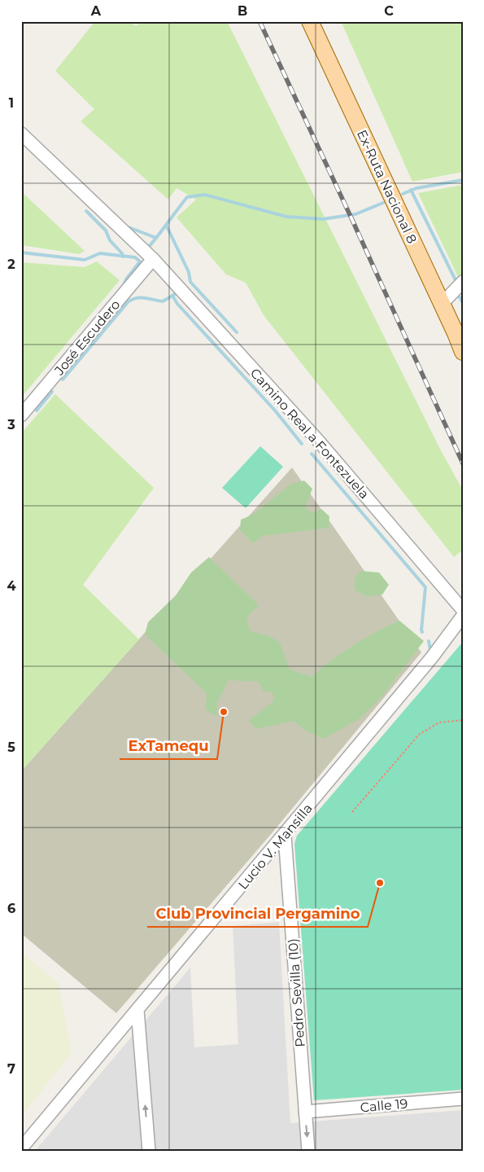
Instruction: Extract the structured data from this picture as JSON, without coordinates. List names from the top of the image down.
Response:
{
  "streets": {
    "main road": ["Ex-Ruta Nacional 8"],
    "street": [
      "José Escudero",
      "Camino Real a Fontezuela",
      "Lucio V. Mansilla",
      "Pedro Sevilla (10)",
      "Calle 19"
    ]
  },
  "crossings": [
    ["José Escudero", "Camino Real a Fontezuela"],
    ["Lucio V. Mansilla", "Pedro Sevilla (10)"],
    ["Pedro Sevilla (10)", "Calle 19"]
  ],
  "places": ["ExTamequ", "Club Provincial Pergamino"],
  "grid": {
    "columns": ["A", "B", "C"],
    "rows": [
      "1",
      "2",
      "3",
      "4",
      "5",
      "6",
      "7"
    ]
  }
}
